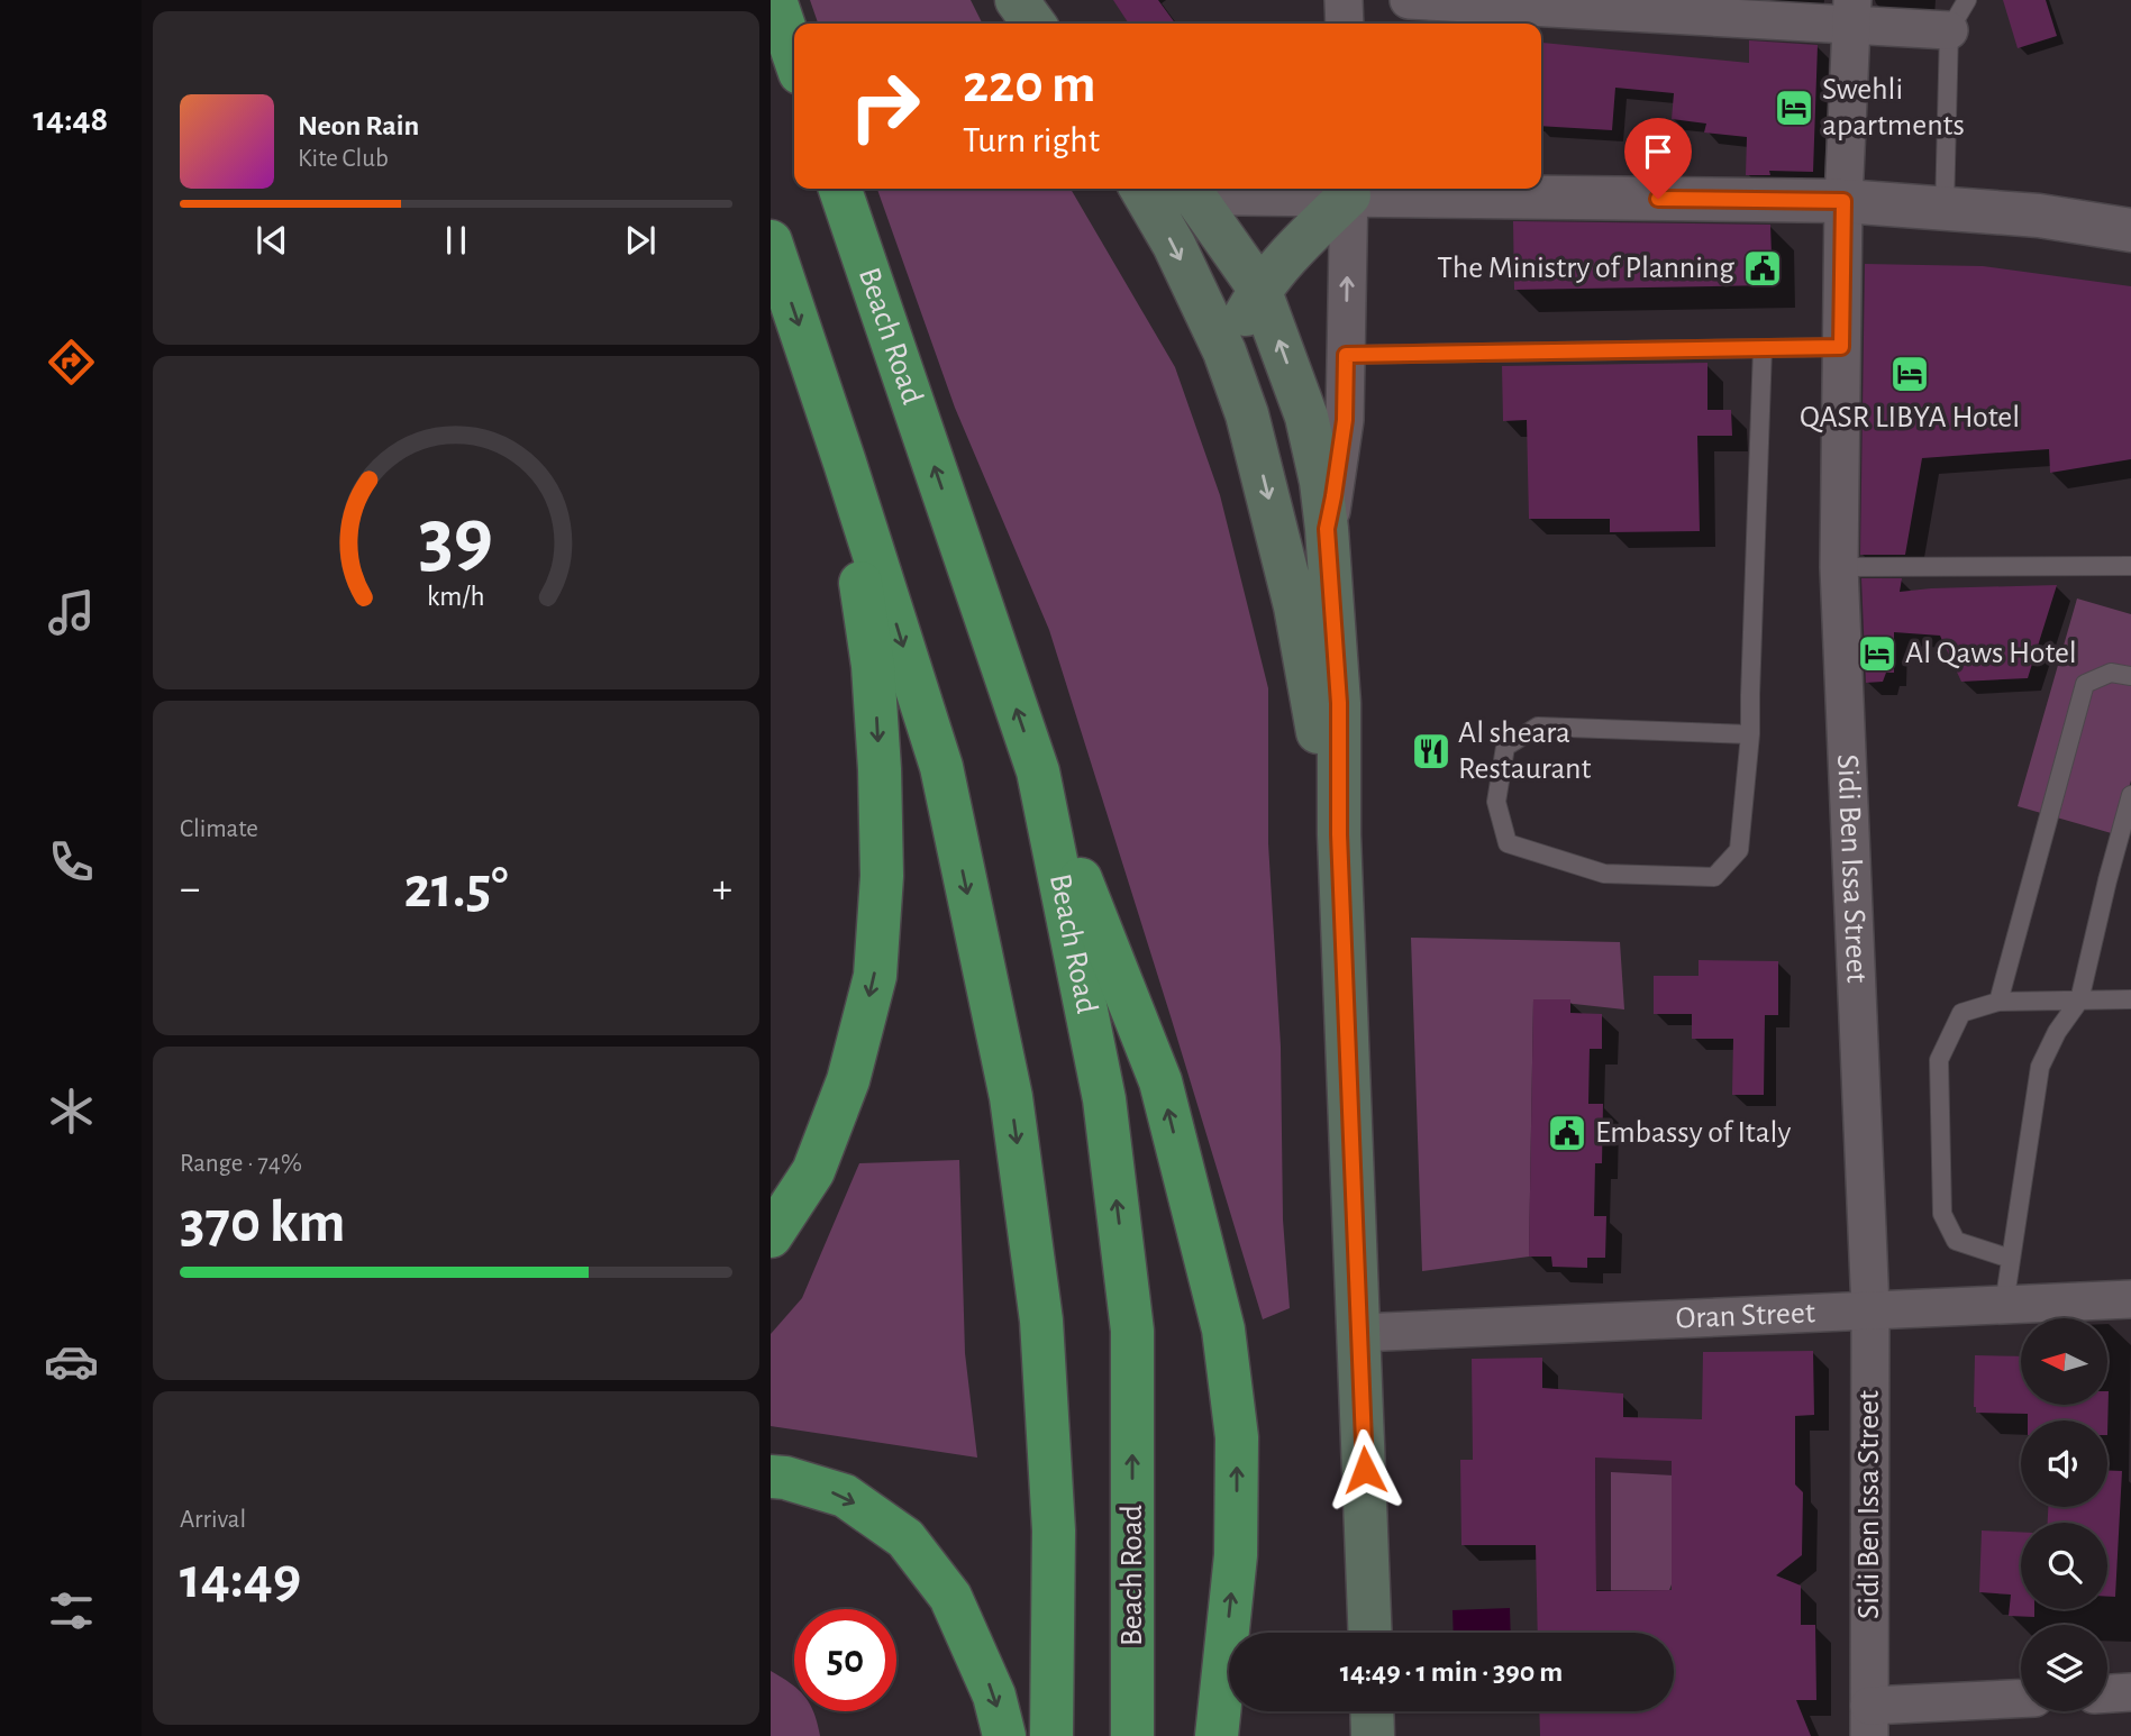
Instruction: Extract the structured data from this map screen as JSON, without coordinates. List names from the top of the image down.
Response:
{
  "streets": {
    "highway": ["Beach Road"],
    "street": ["Sidi Ben Issa Street", "Oran Street"]
  },
  "crossings": [
    ["Sidi Ben Issa Street", "Oran Street"]
  ],
  "places": {
    "hotel": ["Swehli apartments", "QASR LIBYA Hotel", "Al Qaws Hotel"],
    "public building": ["The Ministry of Planning", "Embassy of Italy"],
    "restaurant": ["Al sheara Restaurant"]
  },
  "north": "left",
  "page": {
    "tabs": "14:48",
    "turn": ["220 m", "Turn right"],
    "song": ["Neon Rain", "Kite Club"],
    "tile": [
      "Climate",
      ["Range · 74%", "370 km"],
      ["Arrival", "14:49"]
    ],
    "heat": ["−", "21.5°", "+"],
    "limit": "50",
    "trip": "14:49 · 1 min · 390 m",
    "gauge": ["39", "km/h"]
  }
}
